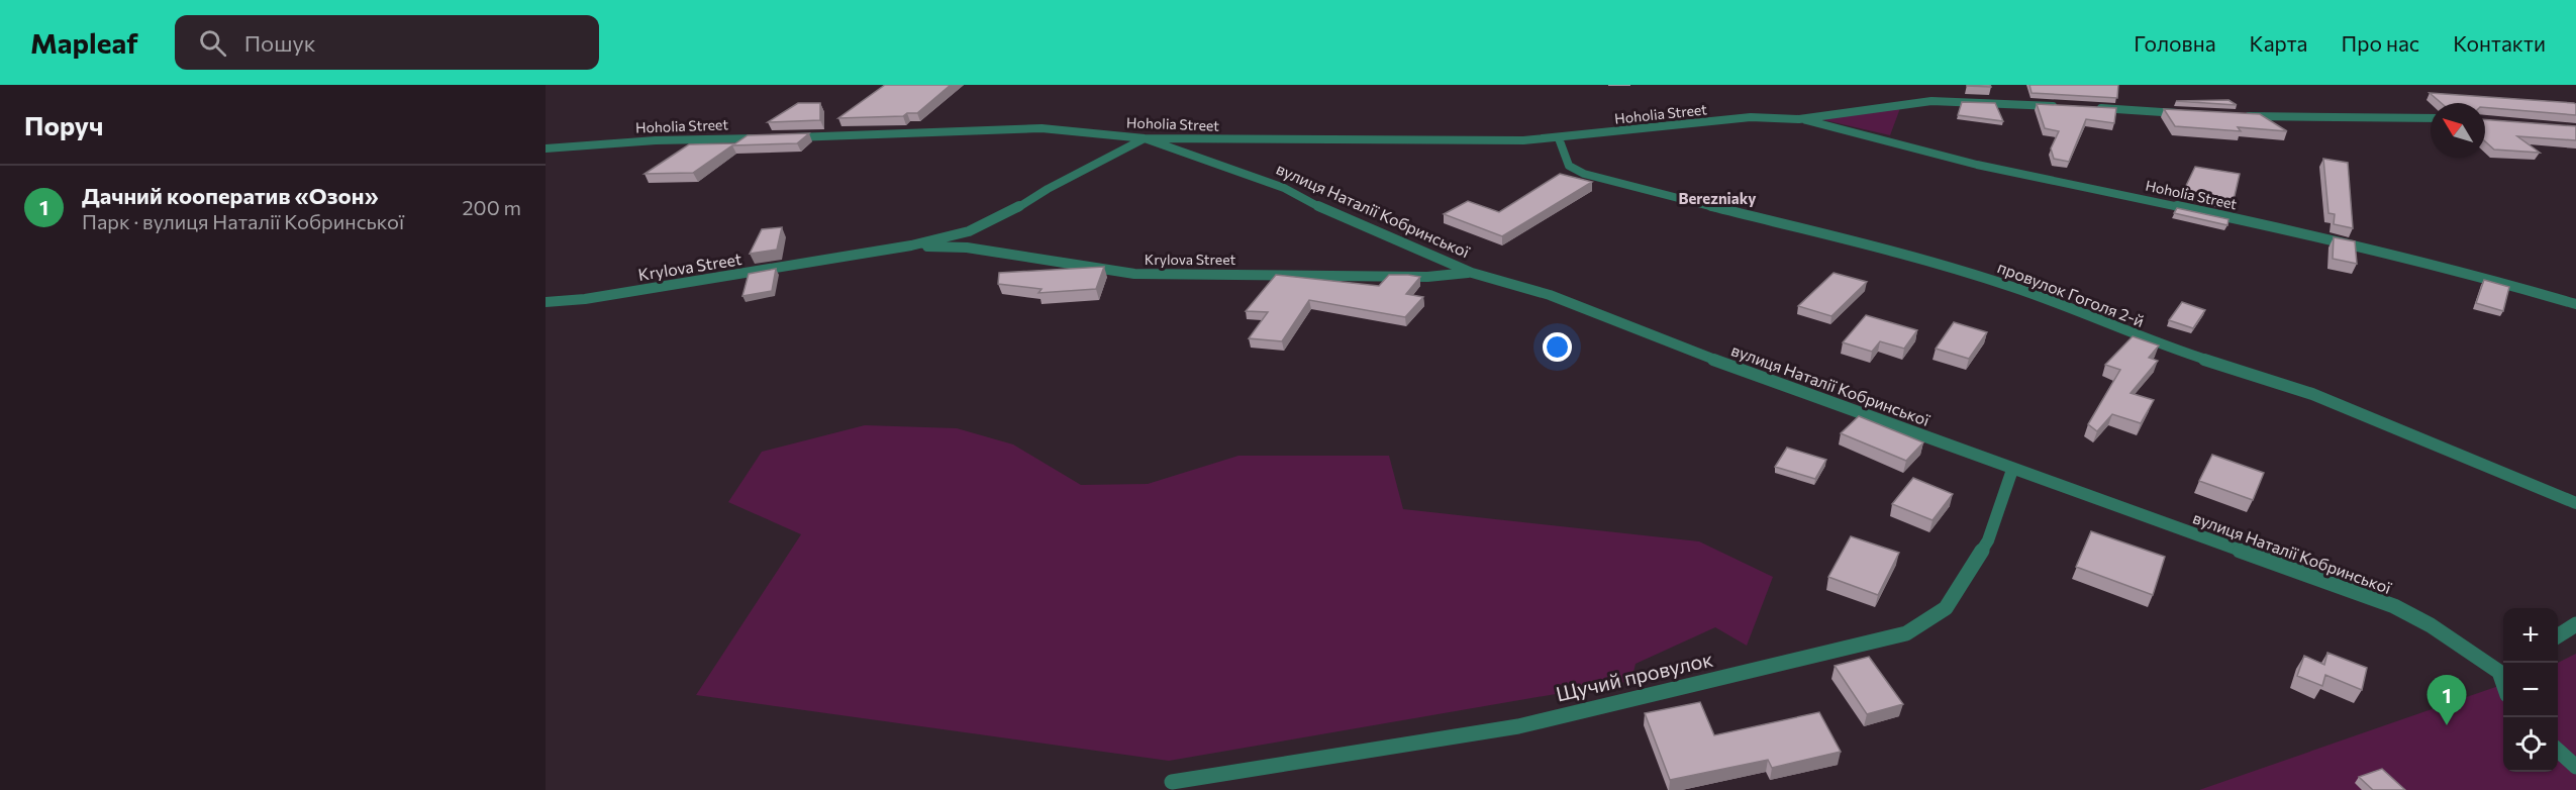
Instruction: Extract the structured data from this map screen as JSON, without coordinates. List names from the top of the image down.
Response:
{
  "streets": {
    "street": [
      "Hoholia Street",
      "вулиця Наталії Кобринської",
      "Krylova Street",
      "провулок Гоголя 2-й",
      "Щучий провулок"
    ]
  },
  "crossings": [
    ["Hoholia Street", "вулиця Наталії Кобринської"],
    ["Hoholia Street", "Krylova Street"],
    ["Hoholia Street", "провулок Гоголя 2-й"],
    ["вулиця Наталії Кобринської", "Krylova Street"],
    ["вулиця Наталії Кобринської", "Щучий провулок"]
  ],
  "districts": ["Berezniaky"],
  "north": "top left",
  "page": {
    "header": "Mapleaf",
    "search": "Пошук",
    "nav": [
      "Головна",
      "Карта",
      "Про нас",
      "Контакти"
    ],
    "heading": "Поруч",
    "list": [
      {
        "mark": "1",
        "name": "Дачний кооператив «Озон»",
        "note": "Парк · вулиця Наталії Кобринської",
        "value": "200 m"
      }
    ],
    "map_buttons": ["+", "−"],
    "pins": "1"
  }
}
